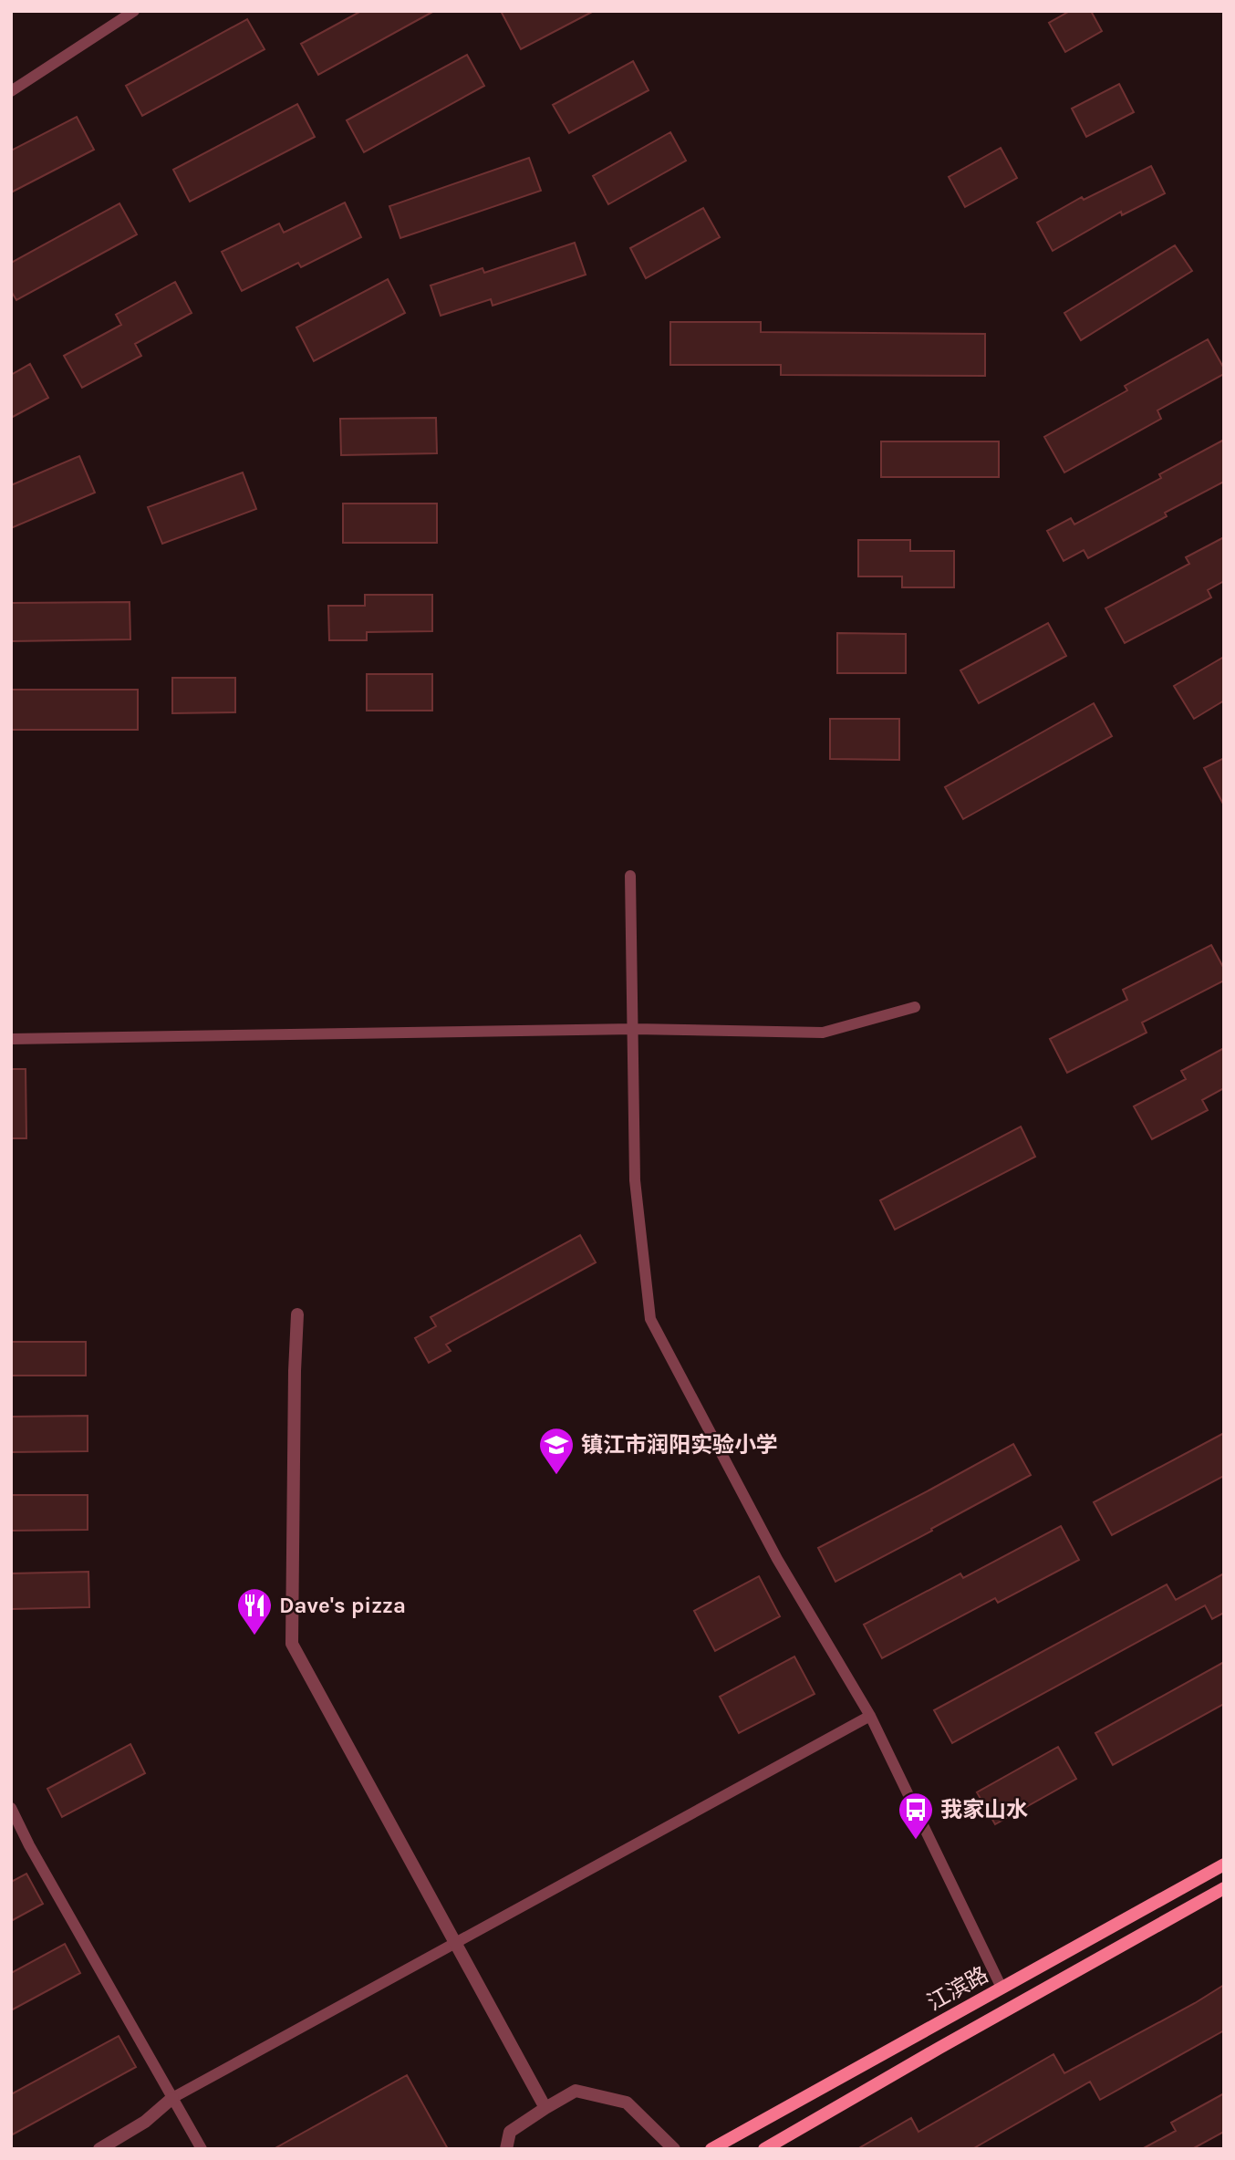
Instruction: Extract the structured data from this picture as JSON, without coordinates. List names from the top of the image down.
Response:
{
  "streets": {
    "main road": ["江滨路"]
  },
  "places": {
    "school or university": ["镇江市润阳实验小学"],
    "restaurant": ["Dave's pizza"],
    "bus stop": ["我家山水"]
  }
}
